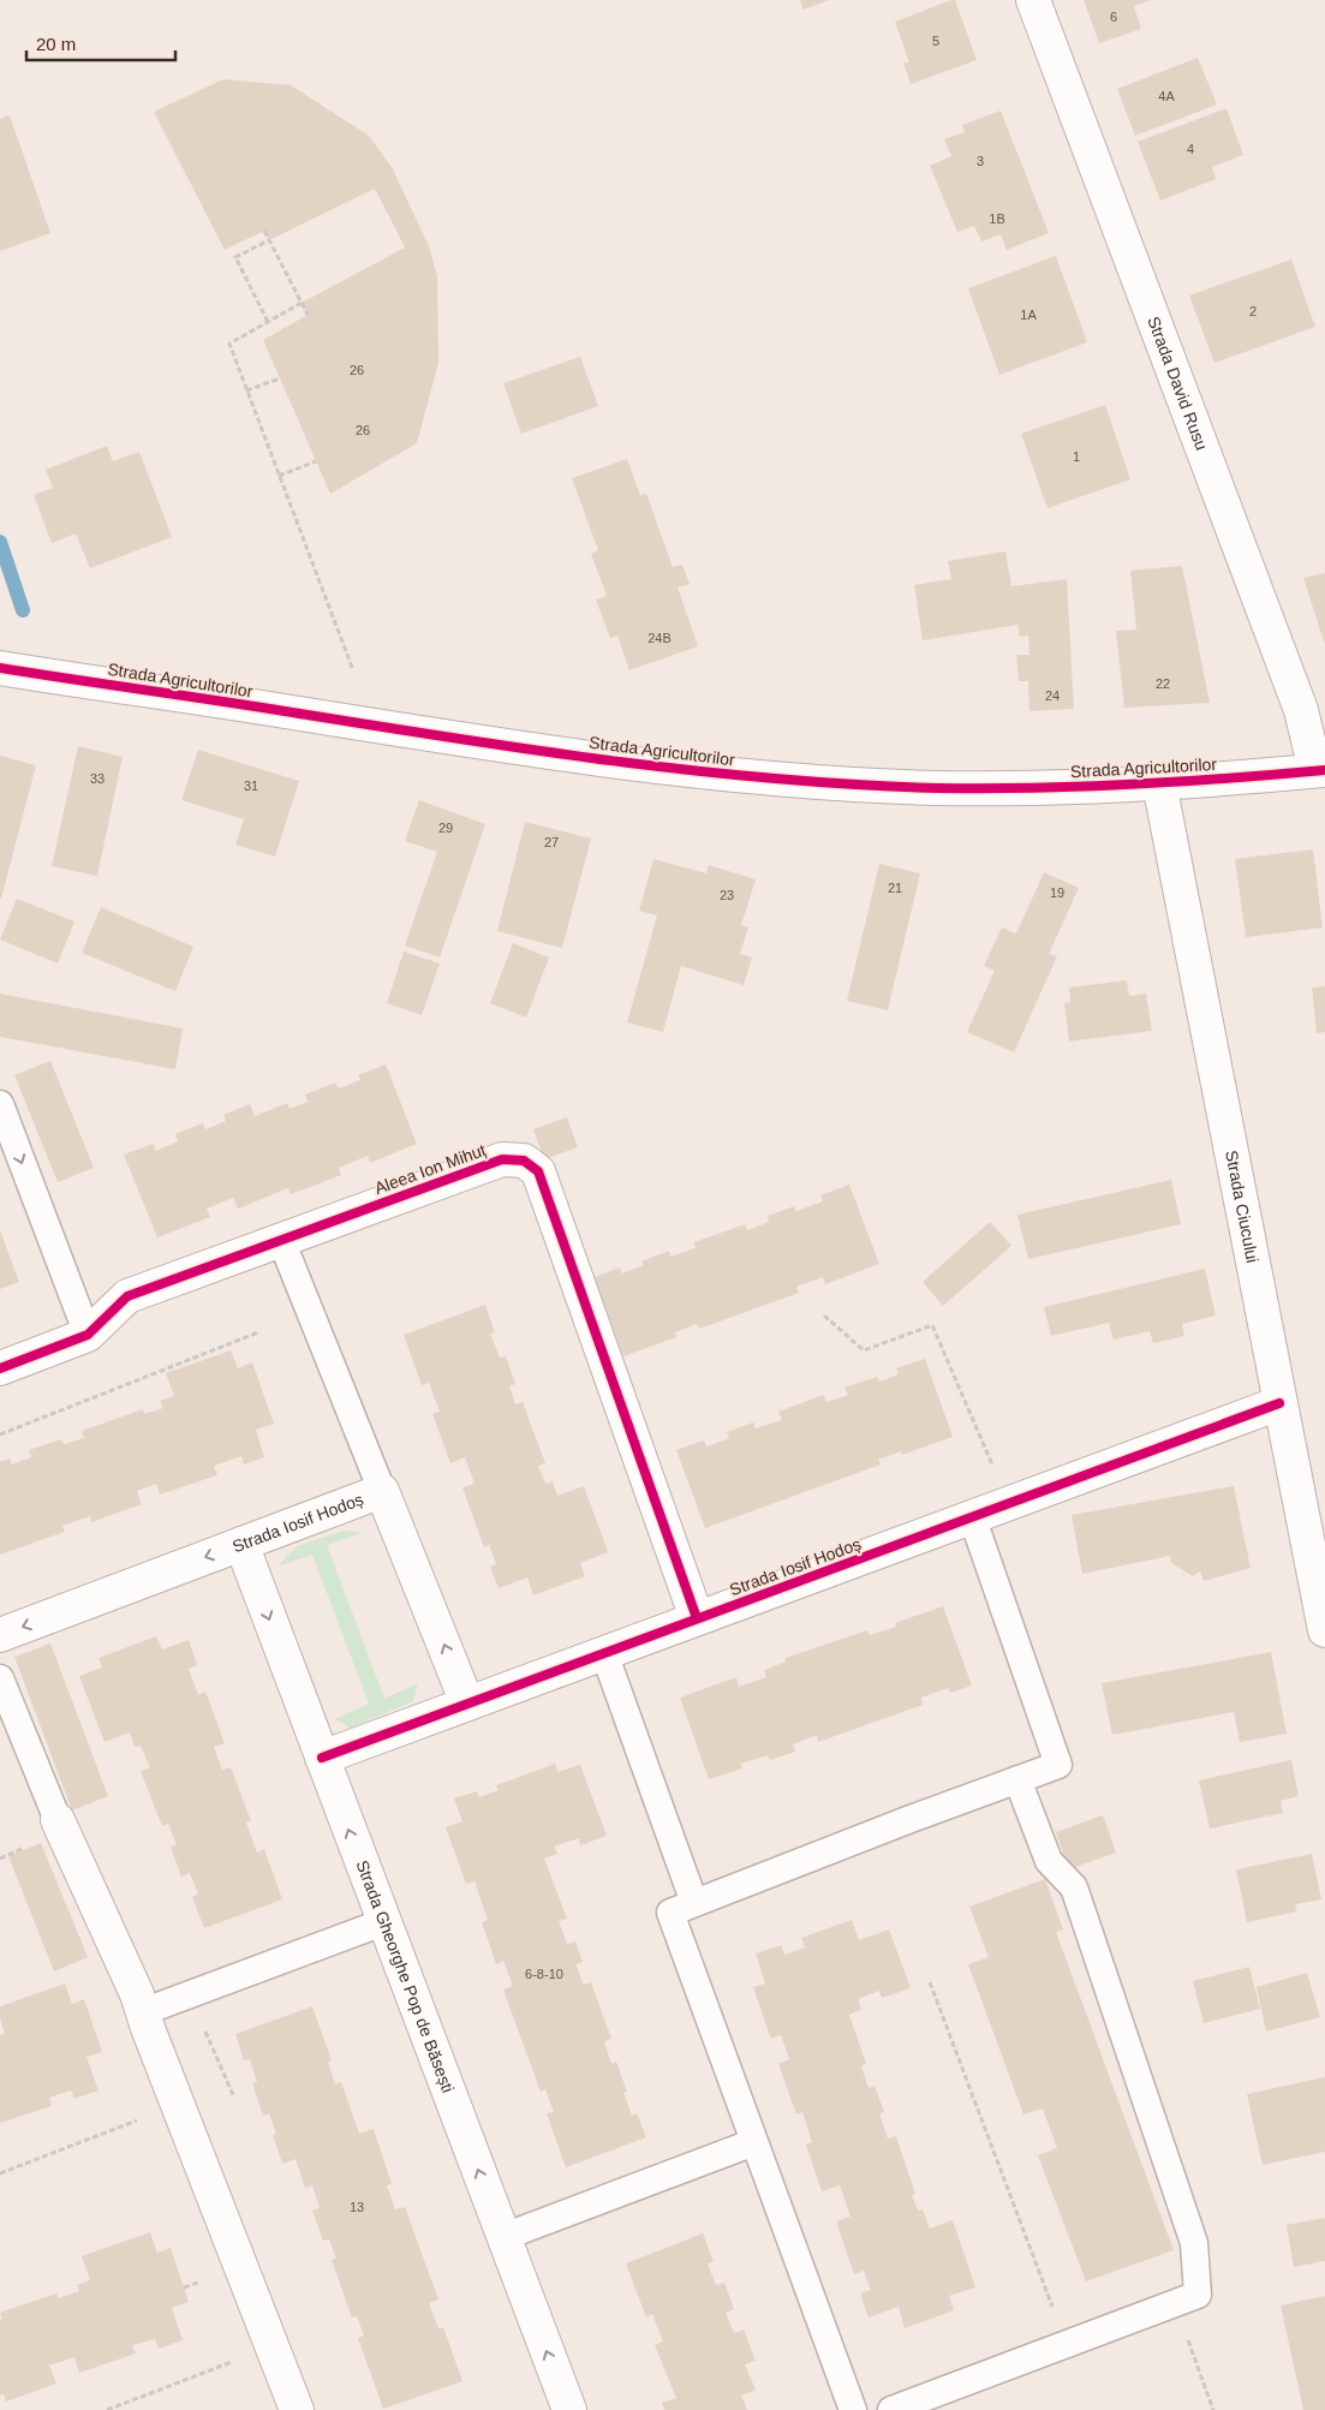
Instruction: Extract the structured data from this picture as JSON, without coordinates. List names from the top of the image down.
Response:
{
  "streets": {
    "street": [
      "Strada David Rusu",
      "Strada Agricultorilor",
      "Aleea Ion Mihuț",
      "Strada Ciucului",
      "Strada Iosif Hodoș",
      "Strada Gheorghe Pop de Băsești"
    ]
  },
  "crossings": [
    ["Strada David Rusu", "Strada Agricultorilor"],
    ["Strada Agricultorilor", "Strada Ciucului"],
    ["Aleea Ion Mihuț", "Strada Iosif Hodoș"],
    ["Strada Ciucului", "Strada Iosif Hodoș"],
    ["Strada Iosif Hodoș", "Strada Gheorghe Pop de Băsești"]
  ],
  "house_numbers": [
    "6",
    "5",
    "4A",
    "4",
    "3",
    "1B",
    "2",
    "1A",
    "26",
    "26",
    "1",
    "24B",
    "22",
    "24",
    "33",
    "31",
    "29",
    "27",
    "21",
    "19",
    "23",
    "6-8-10",
    "13"
  ],
  "scale_bar": "20 m"
}
